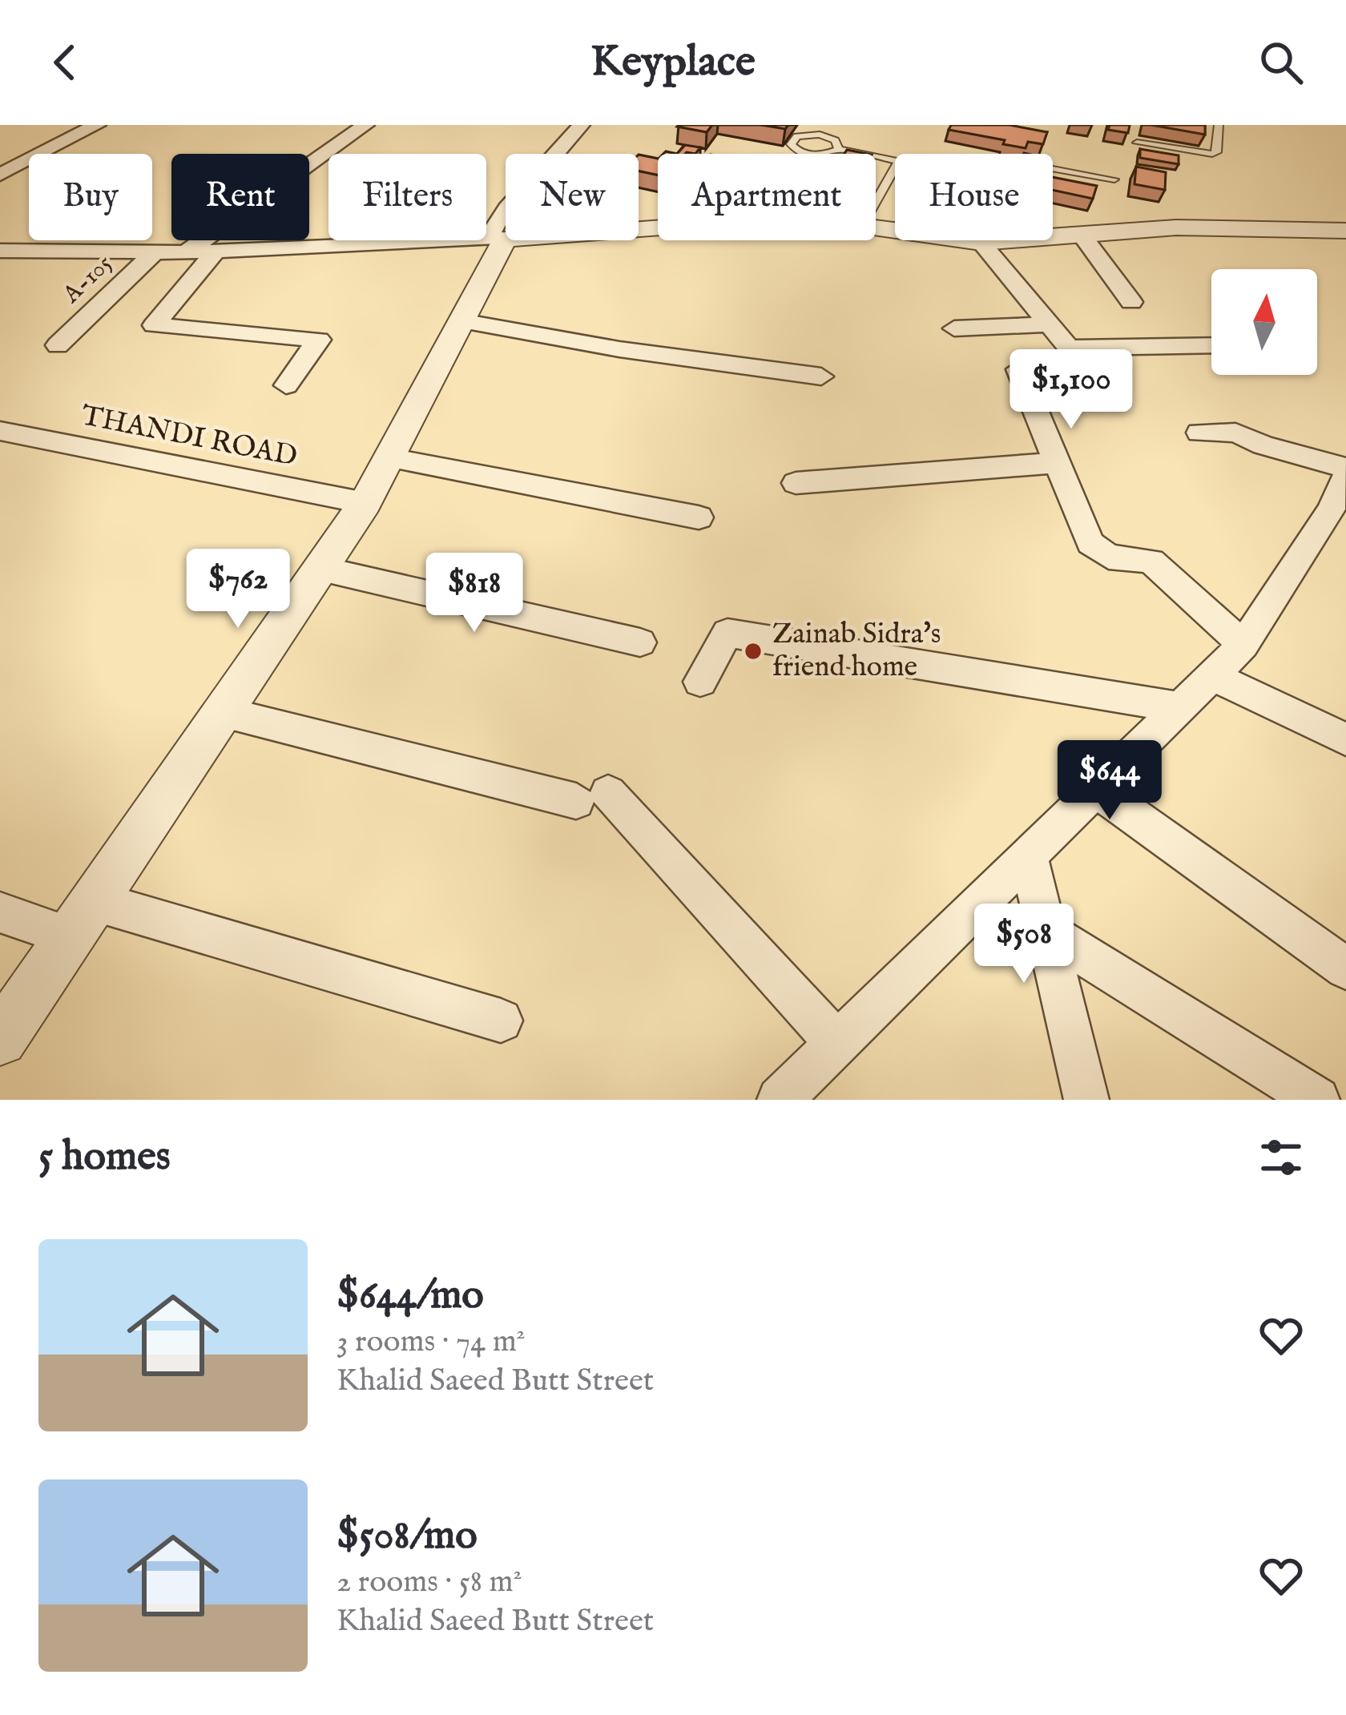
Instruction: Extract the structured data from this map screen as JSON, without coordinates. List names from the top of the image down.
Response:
{
  "streets": {
    "street": ["A-105", "THANDI ROAD"]
  },
  "places": ["Zainab Sidra's friend home"],
  "north": "top",
  "page": {
    "header": "Keyplace",
    "chip": [
      "Buy",
      "Rent",
      "Filters",
      "New",
      "Apartment",
      "House"
    ],
    "price": [
      "$1,100",
      "$762",
      "$818",
      "$644",
      "$508"
    ],
    "heading": "5 homes",
    "list": [
      {
        "name": "$644/mo",
        "note": "3 rooms · 74 m² · Khalid Saeed Butt Street"
      },
      {
        "name": "$508/mo",
        "note": "2 rooms · 58 m² · Khalid Saeed Butt Street"
      }
    ]
  }
}
